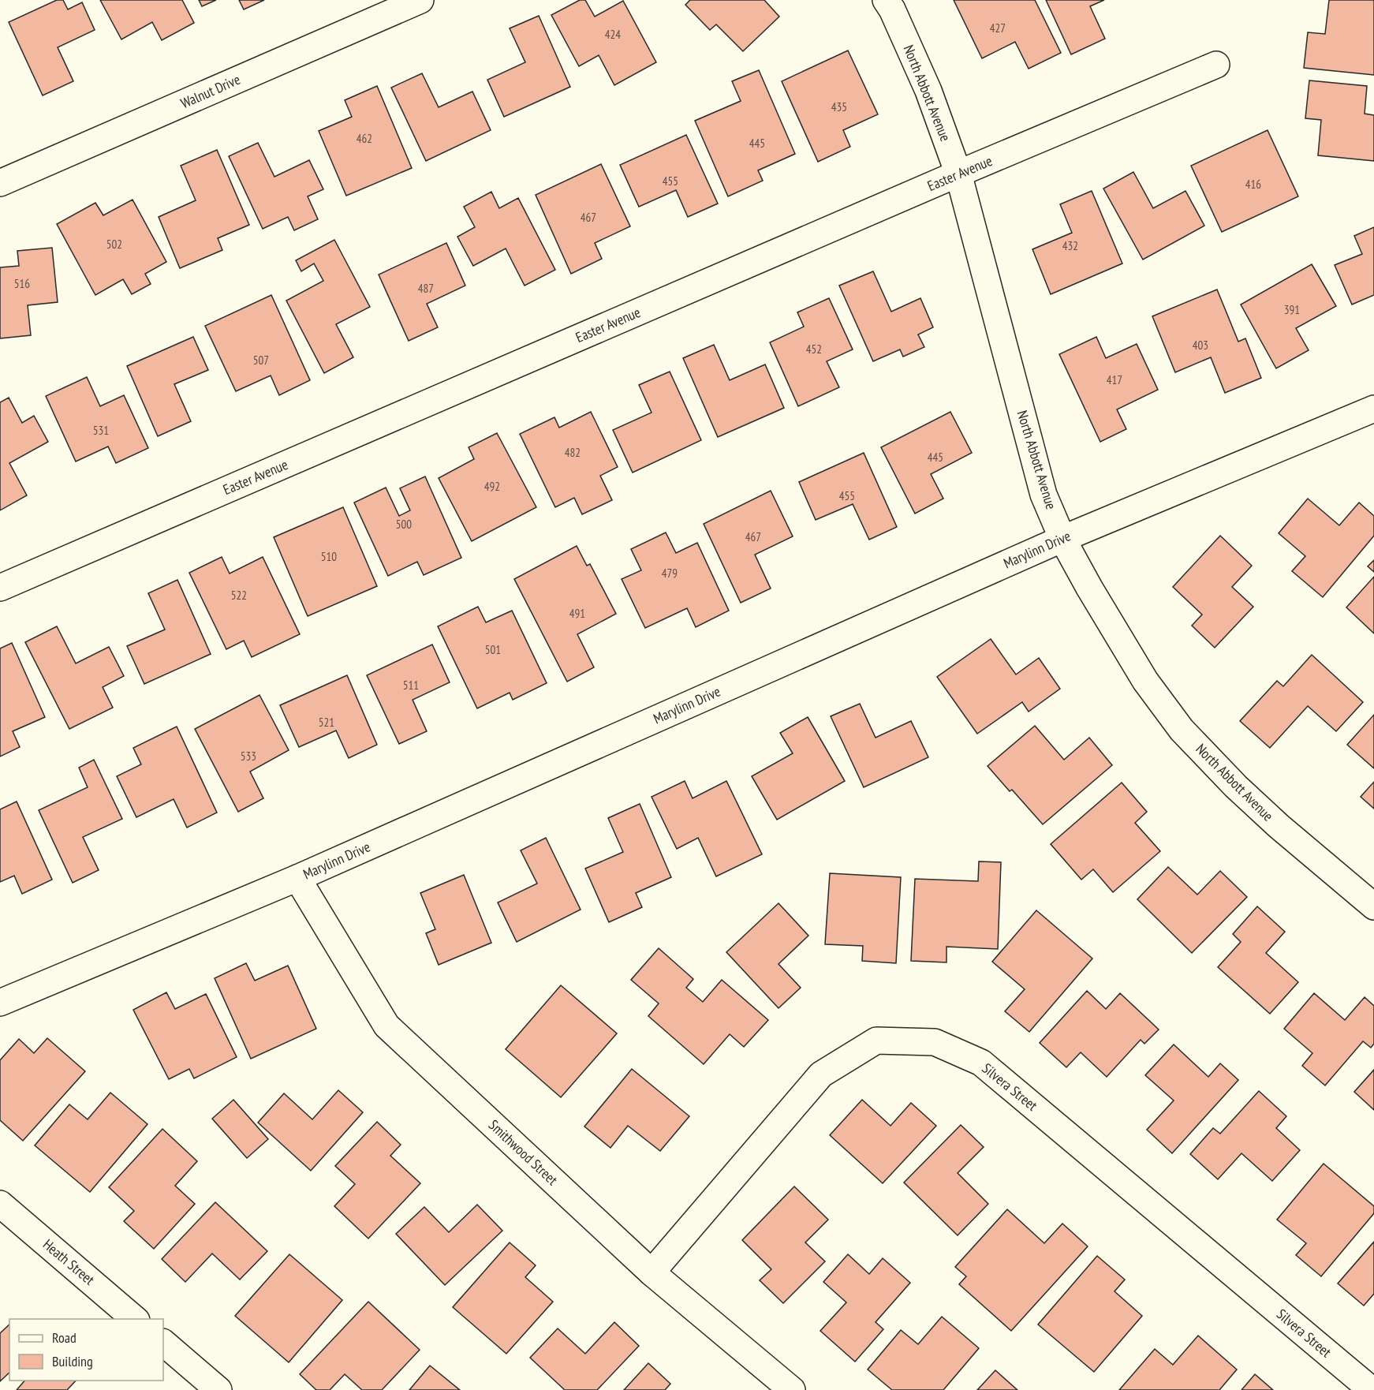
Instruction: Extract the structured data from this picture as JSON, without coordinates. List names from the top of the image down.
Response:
{
  "streets": {
    "street": [
      "Walnut Drive",
      "North Abbott Avenue",
      "Easter Avenue",
      "Marylinn Drive",
      "Silvera Street",
      "Smithwood Street",
      "Heath Street"
    ]
  },
  "crossings": [
    ["North Abbott Avenue", "Easter Avenue"],
    ["North Abbott Avenue", "Marylinn Drive"],
    ["Marylinn Drive", "Smithwood Street"],
    ["Silvera Street", "Smithwood Street"]
  ],
  "house_numbers": [
    "427",
    "424",
    "435",
    "462",
    "445",
    "455",
    "416",
    "467",
    "502",
    "432",
    "516",
    "487",
    "391",
    "403",
    "452",
    "507",
    "417",
    "531",
    "482",
    "445",
    "492",
    "455",
    "500",
    "467",
    "510",
    "479",
    "522",
    "491",
    "501",
    "511",
    "521",
    "533"
  ],
  "legend": ["Road", "Building"]
}
